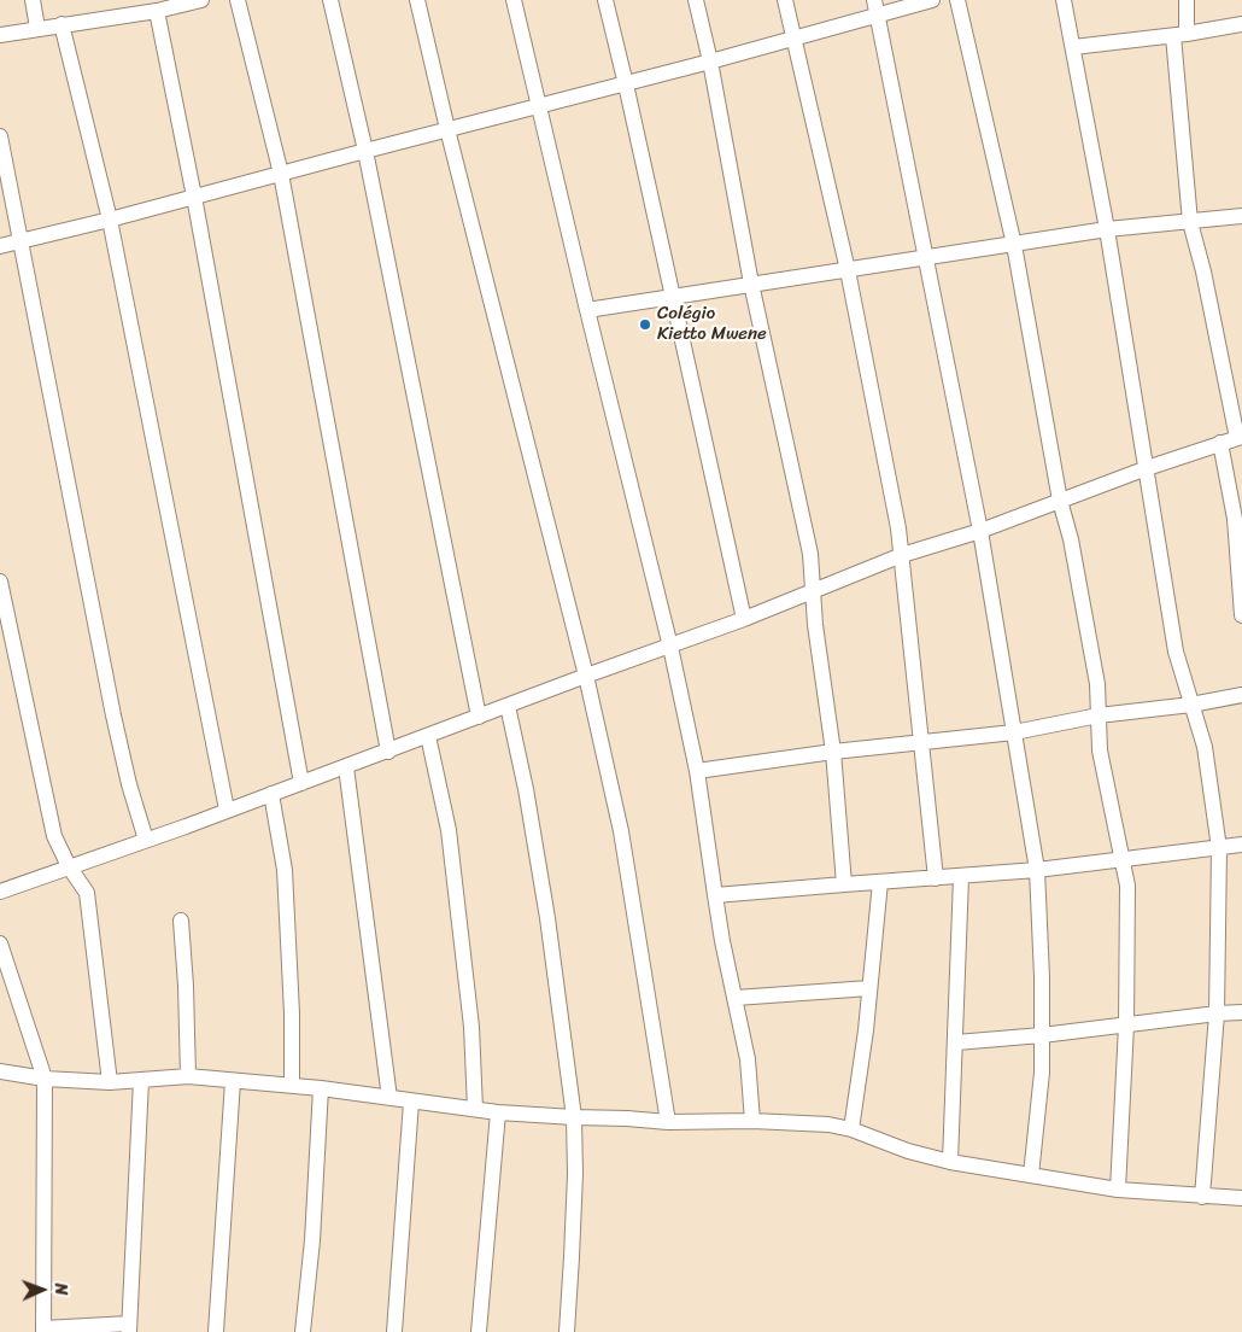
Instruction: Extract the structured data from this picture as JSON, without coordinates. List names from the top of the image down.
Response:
{
  "places": ["Colégio Kietto Mwene"],
  "north": "right"
}
